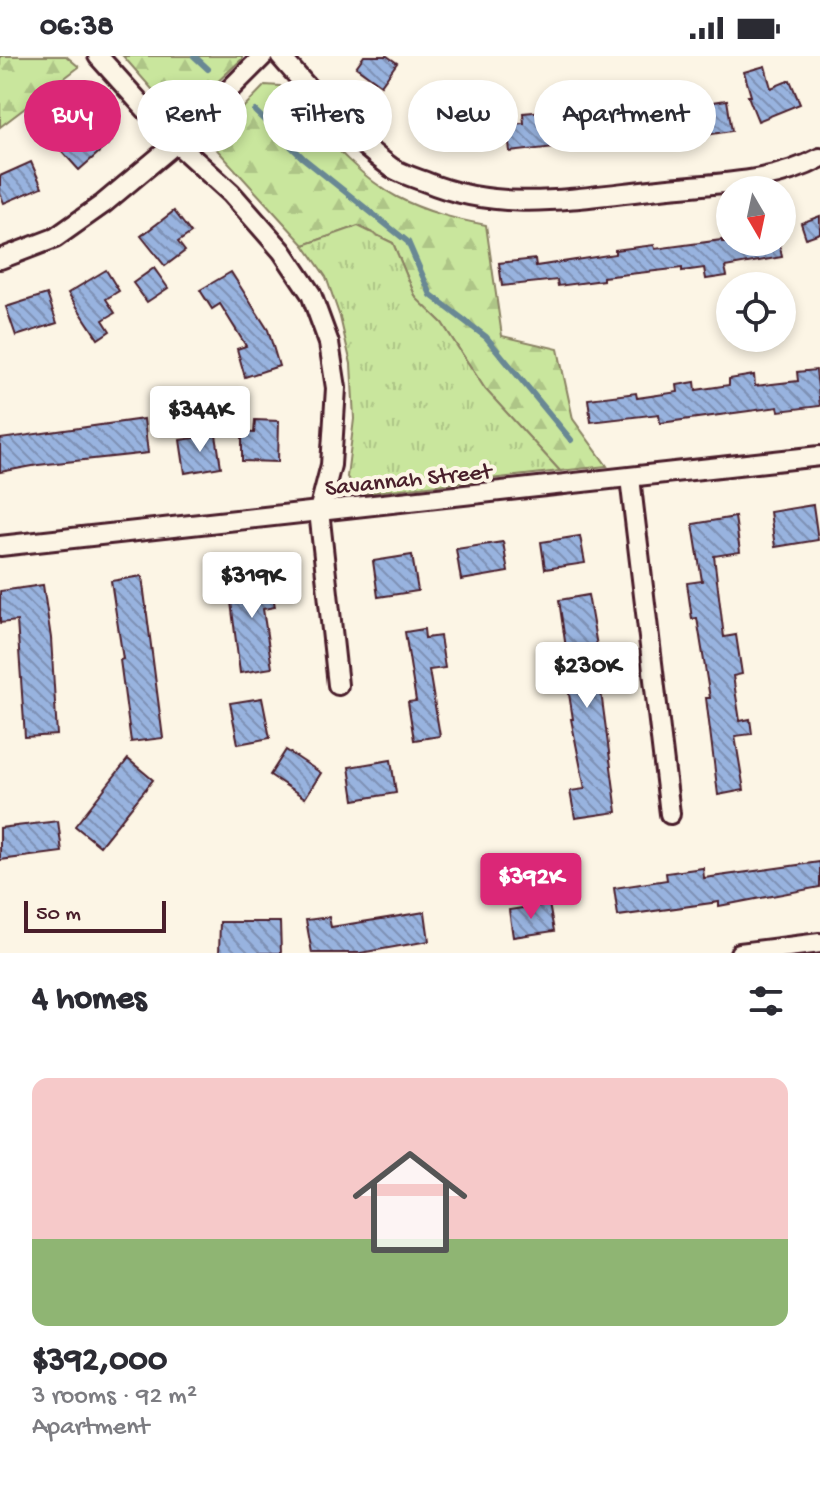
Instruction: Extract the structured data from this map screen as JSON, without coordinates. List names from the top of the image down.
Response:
{
  "streets": {
    "street": ["Savannah Street"]
  },
  "scale_bar": "50 m",
  "north": "bottom",
  "page": {
    "status": "06:38",
    "chip": [
      "Buy",
      "Rent",
      "Filters",
      "New",
      "Apartment"
    ],
    "price": [
      "$344K",
      "$319K",
      "$230K",
      "$392K"
    ],
    "scale": "50 m",
    "heading": "4 homes",
    "list": [
      {
        "name": "$392,000",
        "note": "3 rooms · 92 m² · Apartment"
      }
    ]
  }
}
